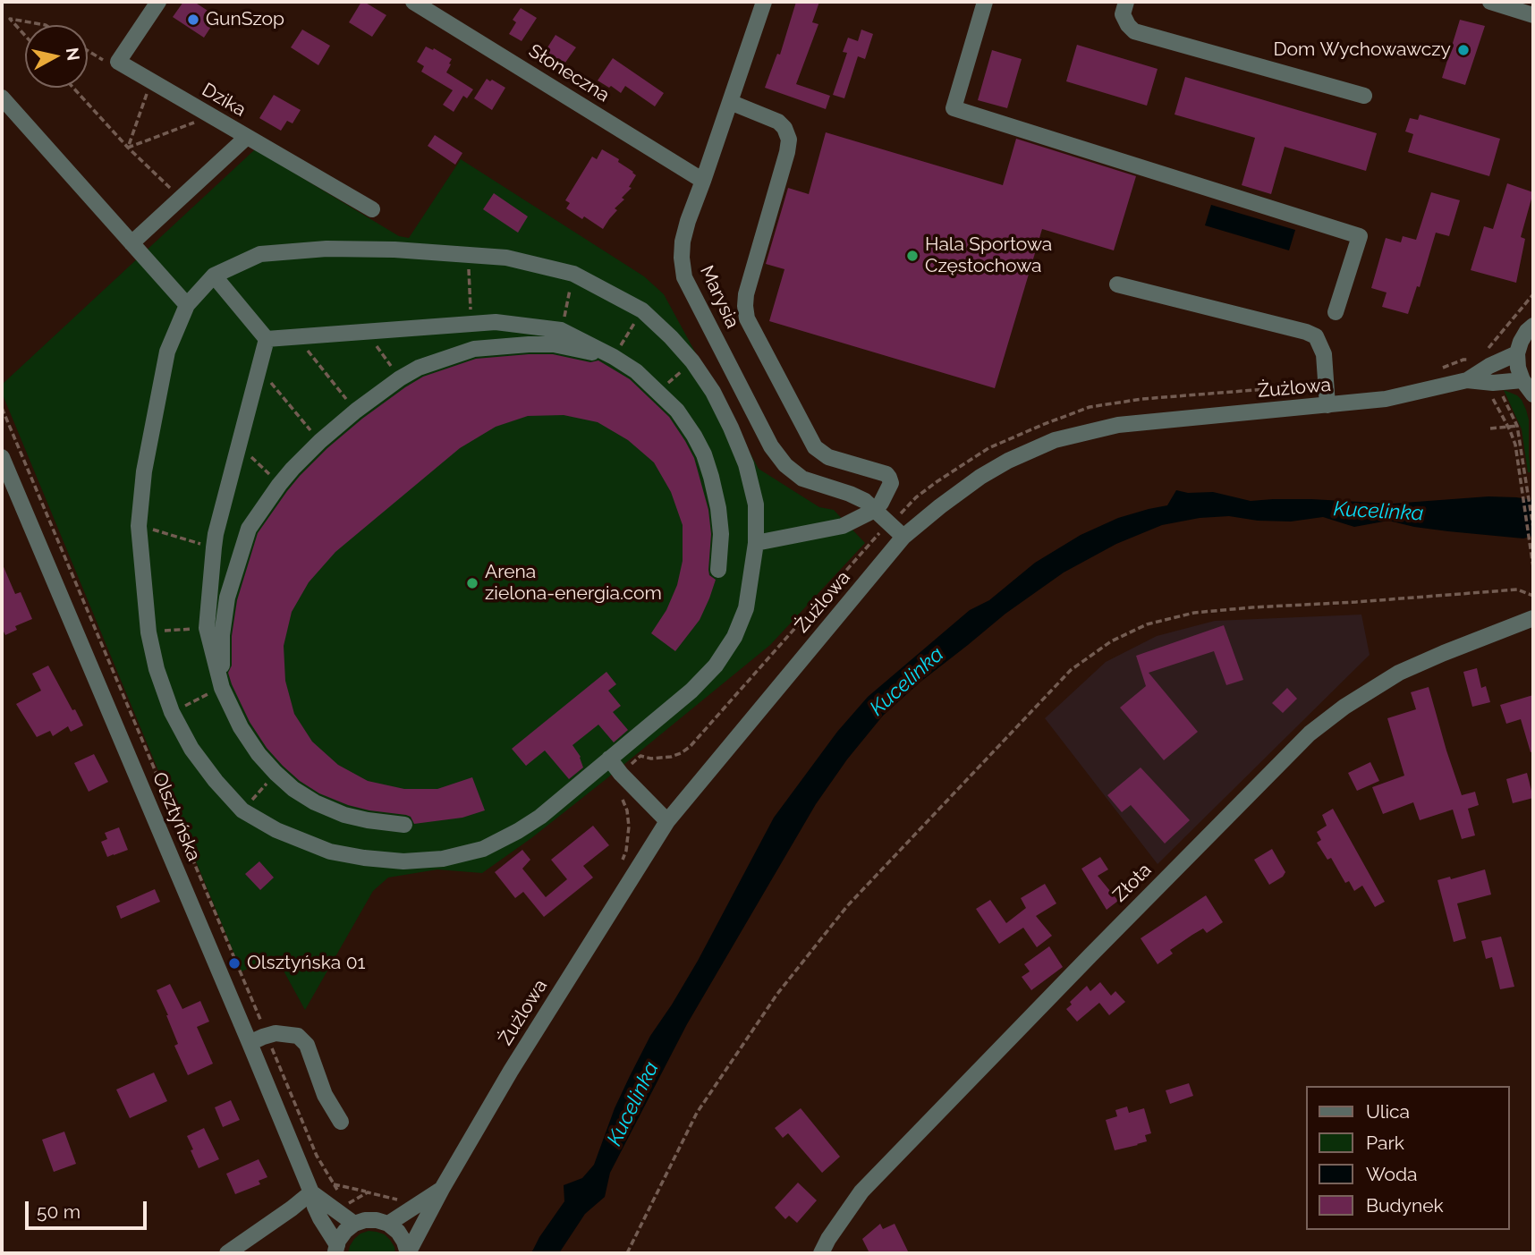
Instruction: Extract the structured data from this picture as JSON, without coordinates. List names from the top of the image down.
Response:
{
  "streets": {
    "street": [
      "Słoneczna",
      "Dzika",
      "Marysia",
      "Żużlowa",
      "Olsztyńska",
      "Złota"
    ]
  },
  "crossings": [
    ["Słoneczna", "Marysia"],
    ["Marysia", "Żużlowa"]
  ],
  "water": ["Kucelinka"],
  "places": [
    "GunSzop",
    "Dom Wychowawczy",
    "Hala Sportowa Częstochowa",
    "Arena zielona-energia.com",
    "Olsztyńska 01"
  ],
  "legend": [
    "Ulica",
    "Park",
    "Woda",
    "Budynek"
  ],
  "scale_bar": "50 m",
  "north": "right"
}
